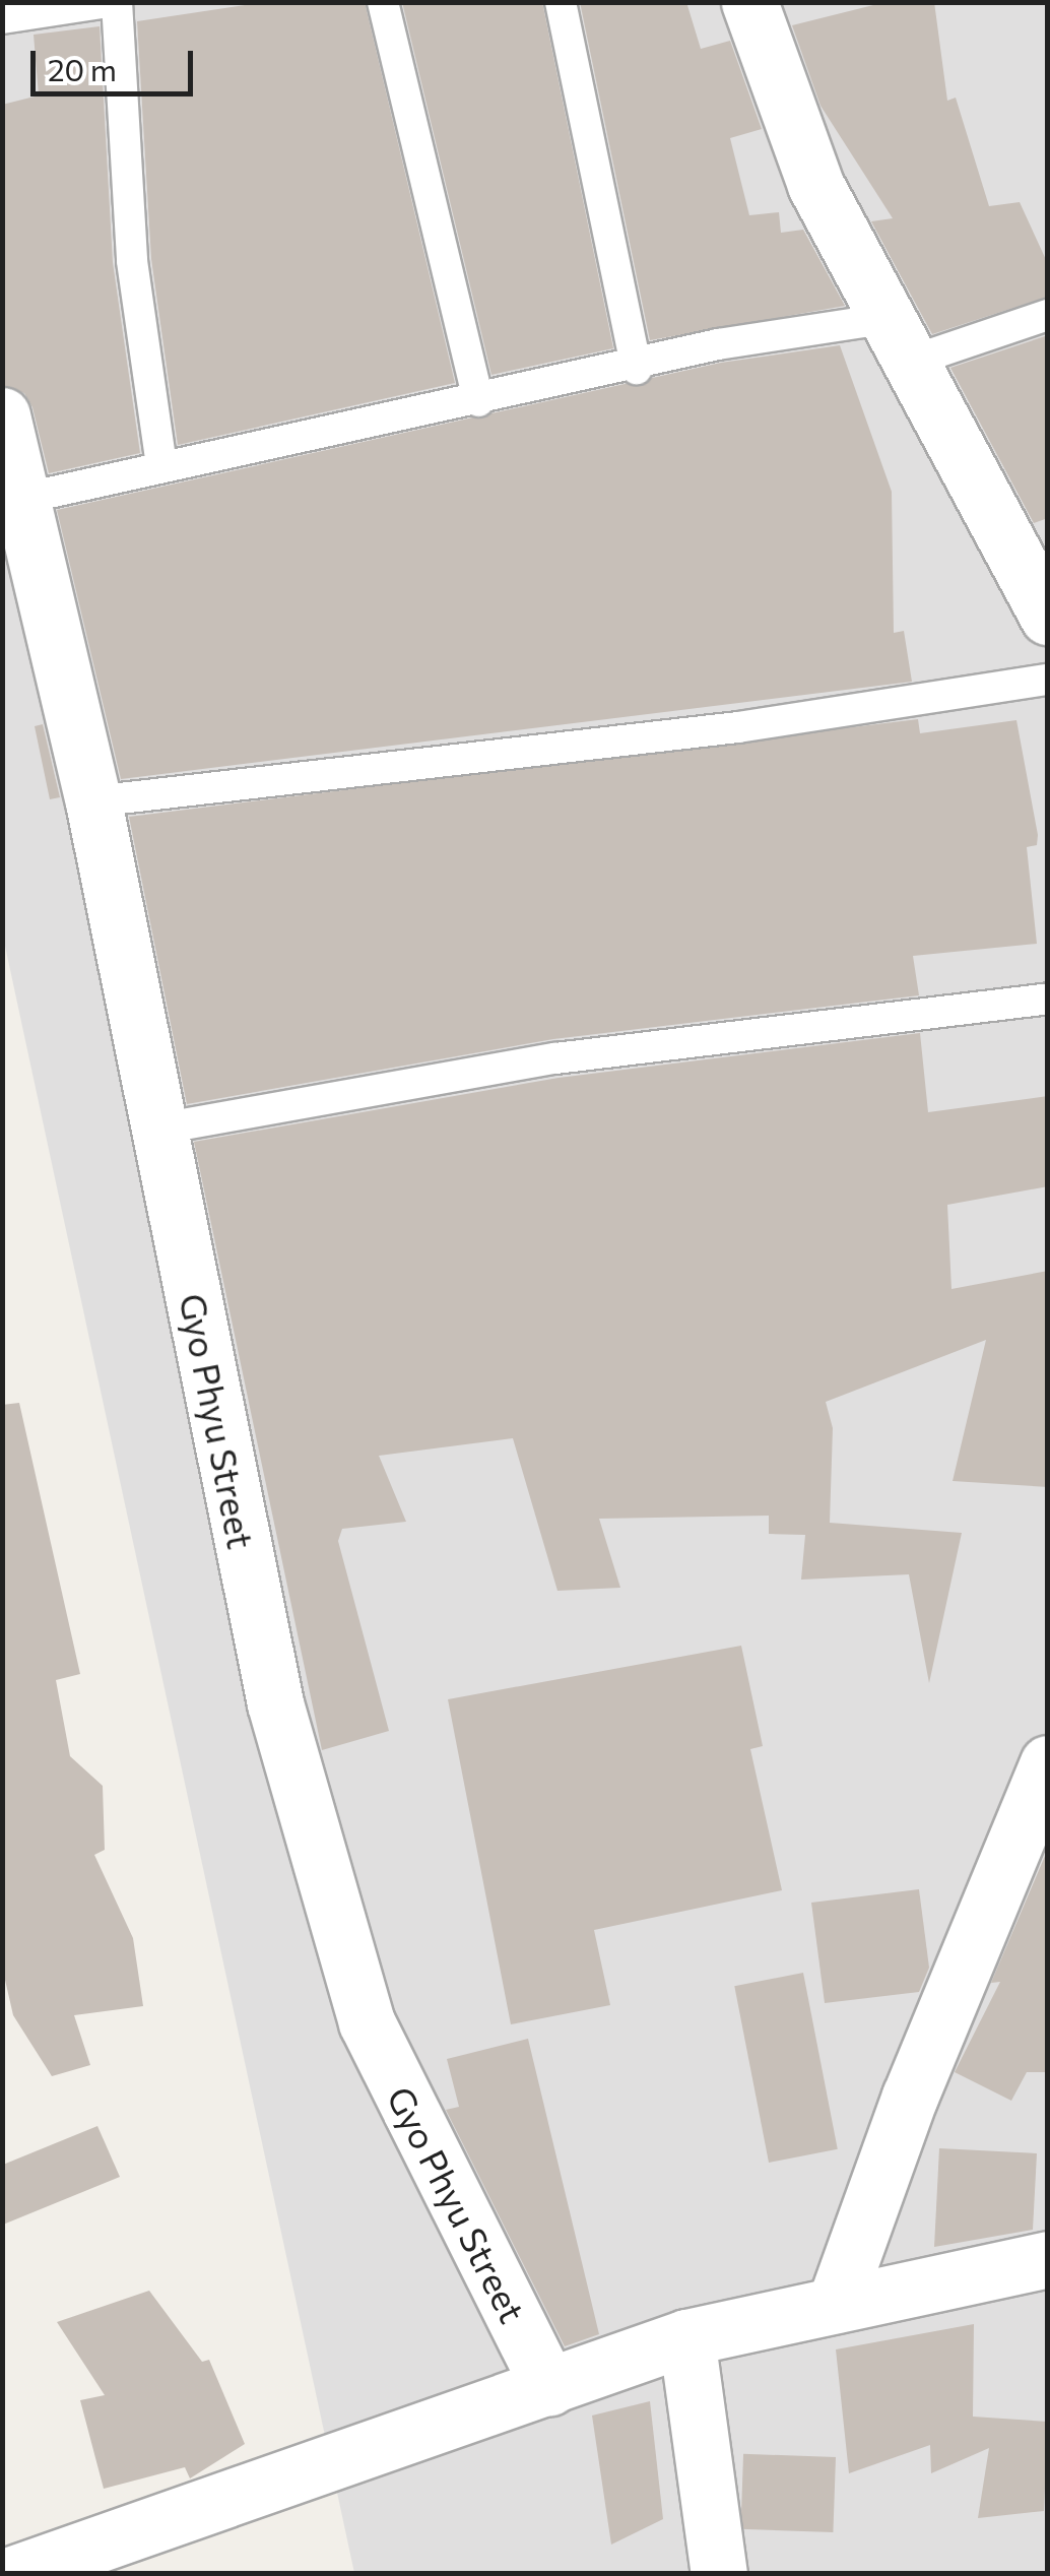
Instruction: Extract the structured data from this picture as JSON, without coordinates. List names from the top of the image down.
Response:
{
  "streets": {
    "street": ["Gyo Phyu Street"]
  },
  "scale_bar": "20 m"
}
